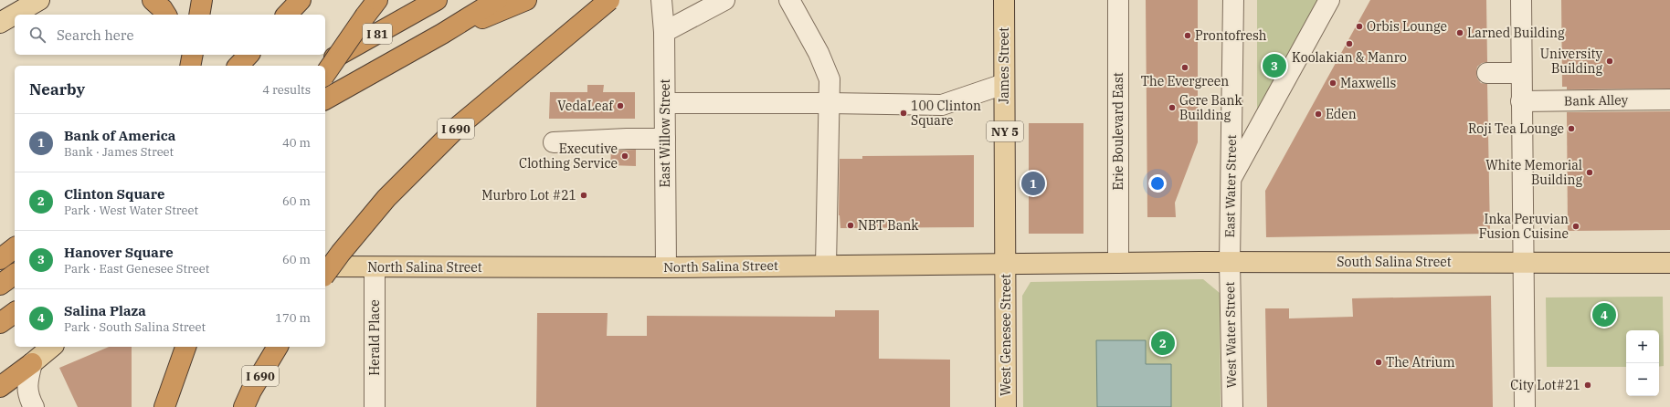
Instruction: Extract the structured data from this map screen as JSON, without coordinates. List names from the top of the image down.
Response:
{
  "streets": {
    "highway": ["I 81", "I 690"],
    "main road": [
      "James Street",
      "NY 5",
      "South Salina Street",
      "North Salina Street",
      "West Genesee Street"
    ],
    "street": [
      "Bank Alley",
      "Erie Boulevard East",
      "East Willow Street",
      "East Water Street",
      "West Water Street",
      "Herald Place"
    ]
  },
  "crossings": [
    ["James Street", "North Salina Street"],
    ["James Street", "West Genesee Street"],
    ["Erie Boulevard East", "South Salina Street"],
    ["Erie Boulevard East", "North Salina Street"],
    ["East Willow Street", "North Salina Street"],
    ["East Water Street", "South Salina Street"],
    ["East Water Street", "West Water Street"],
    ["South Salina Street", "North Salina Street"],
    ["South Salina Street", "West Water Street"],
    ["North Salina Street", "West Genesee Street"],
    ["North Salina Street", "Herald Place"]
  ],
  "places": [
    "Orbis Lounge",
    "Larned Building",
    "Prontofresh",
    "Koolakian & Manro",
    "University Building",
    "The Evergreen",
    "Maxwells",
    "VedaLeaf",
    "Gere Bank Building",
    "100 Clinton Square",
    "Eden",
    "Roji Tea Lounge",
    "Executive Clothing Service",
    "White Memorial Building",
    "Murbro Lot #21",
    "NBT Bank",
    "Inka Peruvian Fusion Cuisine",
    "The Atrium",
    "City Lot#21"
  ],
  "page": {
    "search": "Search here",
    "pins": [
      "3",
      "1",
      "4",
      "2"
    ],
    "heading": ["Nearby", "4 results"],
    "list": [
      {
        "mark": "1",
        "name": "Bank of America",
        "note": "Bank · James Street",
        "value": "40 m"
      },
      {
        "mark": "2",
        "name": "Clinton Square",
        "note": "Park · West Water Street",
        "value": "60 m"
      },
      {
        "mark": "3",
        "name": "Hanover Square",
        "note": "Park · East Genesee Street",
        "value": "60 m"
      },
      {
        "mark": "4",
        "name": "Salina Plaza",
        "note": "Park · South Salina Street",
        "value": "170 m"
      }
    ],
    "map_buttons": ["+", "−"]
  }
}
